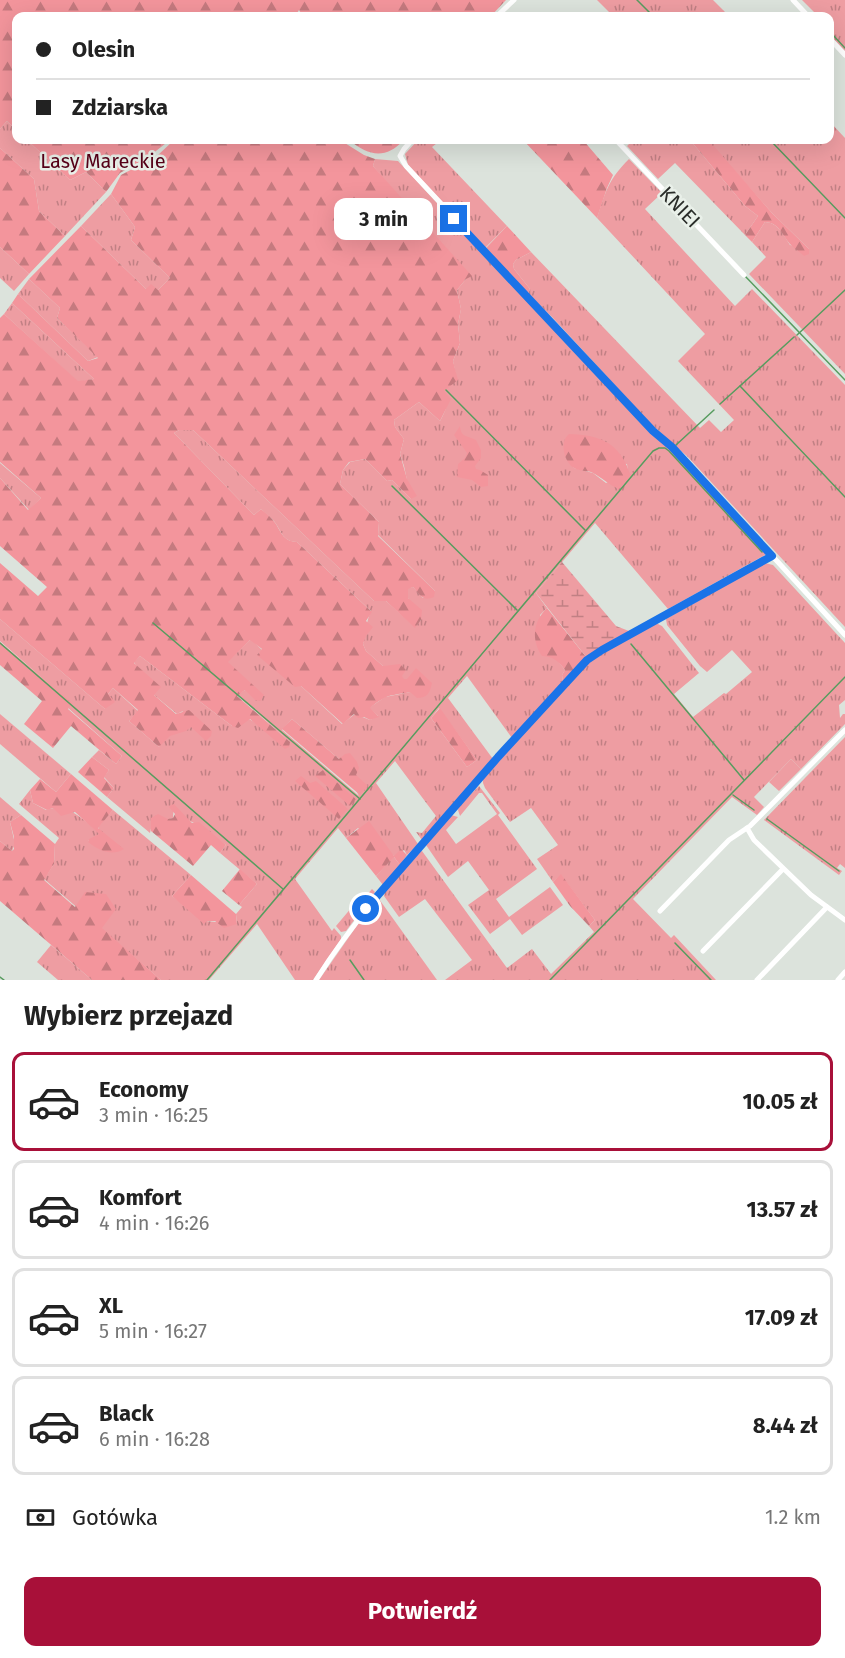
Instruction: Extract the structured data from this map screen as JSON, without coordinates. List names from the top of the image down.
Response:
{
  "streets": {
    "street": ["KNIEI"]
  },
  "parks": ["Lasy Mareckie"],
  "page": {
    "banner": ["Olesin", "Zdziarska"],
    "bubble": "3 min",
    "heading": "Wybierz przejazd",
    "list": [
      {
        "name": "Economy",
        "note": "3 min · 16:25",
        "value": "10.05 zł"
      },
      {
        "name": "Komfort",
        "note": "4 min · 16:26",
        "value": "13.57 zł"
      },
      {
        "name": "XL",
        "note": "5 min · 16:27",
        "value": "17.09 zł"
      },
      {
        "name": "Black",
        "note": "6 min · 16:28",
        "value": "8.44 zł"
      }
    ],
    "pay": ["Gotówka", "1.2 km"],
    "buttons": "Potwierdź"
  }
}
